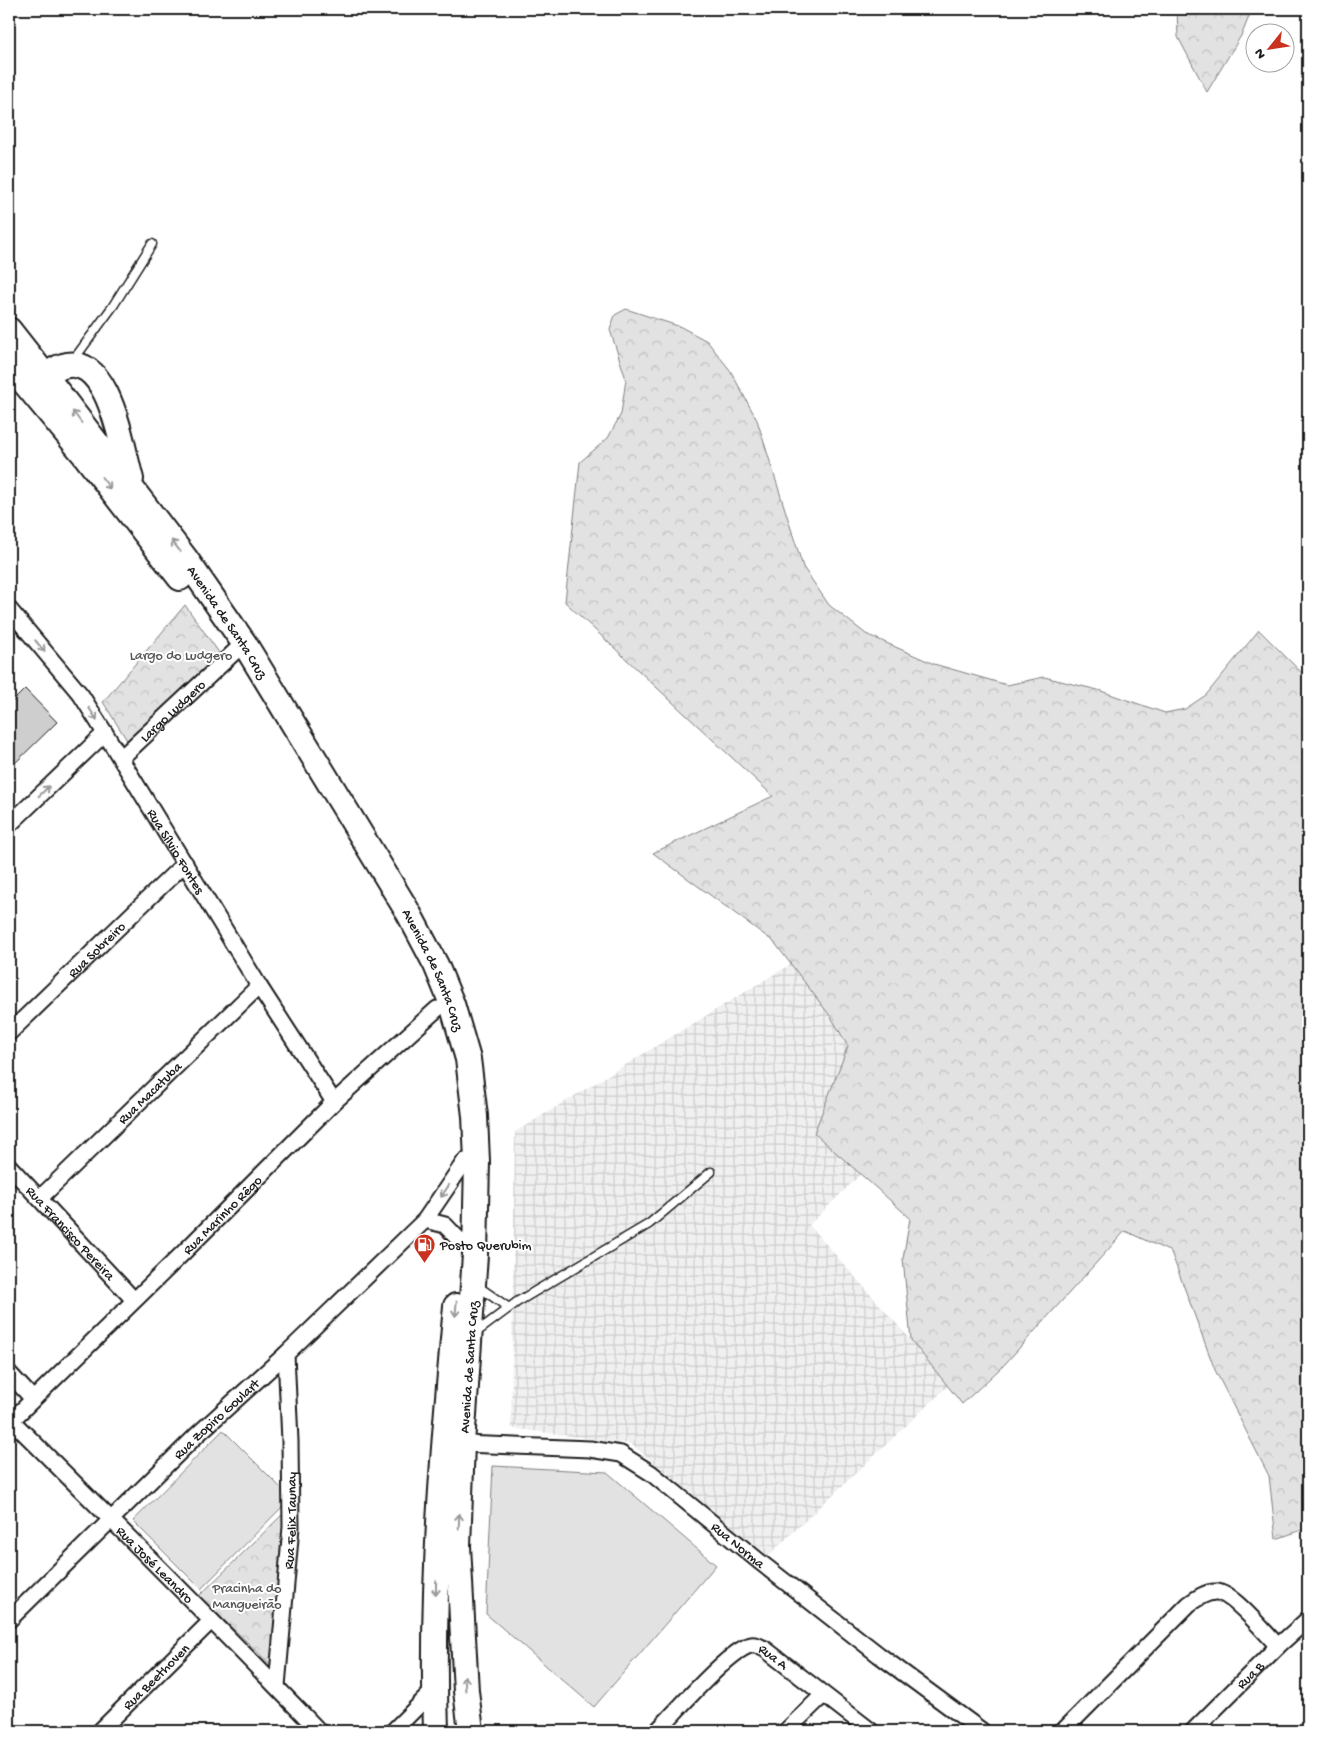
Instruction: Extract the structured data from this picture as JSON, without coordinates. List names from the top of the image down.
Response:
{
  "streets": {
    "main road": ["Avenida de Santa Cruz"],
    "street": [
      "Largo Ludgero",
      "Rua Sílvio Fontes",
      "Rua Sobreiro",
      "Rua Macatuba",
      "Rua Marinho Rêgo",
      "Rua Francisco Pereira",
      "Rua Zopiro Goulart",
      "Rua Felix Taunay",
      "Rua Norma",
      "Rua José Leandro",
      "Rua A",
      "Rua B",
      "Rua Beethoven"
    ]
  },
  "crossings": [
    ["Avenida de Santa Cruz", "Largo Ludgero"],
    ["Avenida de Santa Cruz", "Rua Marinho Rêgo"],
    ["Avenida de Santa Cruz", "Rua Zopiro Goulart"],
    ["Avenida de Santa Cruz", "Rua Norma"],
    ["Largo Ludgero", "Rua Sílvio Fontes"],
    ["Rua Sílvio Fontes", "Rua Sobreiro"],
    ["Rua Sílvio Fontes", "Rua Macatuba"],
    ["Rua Sílvio Fontes", "Rua Marinho Rêgo"],
    ["Rua Macatuba", "Rua Francisco Pereira"],
    ["Rua Marinho Rêgo", "Rua Francisco Pereira"],
    ["Rua Marinho Rêgo", "Rua José Leandro"],
    ["Rua Zopiro Goulart", "Rua Felix Taunay"],
    ["Rua Zopiro Goulart", "Rua José Leandro"],
    ["Rua Felix Taunay", "Rua José Leandro"],
    ["Rua José Leandro", "Rua Beethoven"]
  ],
  "parks": ["Largo do Ludgero", "Pracinha do Mangueirão"],
  "places": {
    "fuel station": ["Posto Querubim"]
  },
  "north": "bottom left"
}
